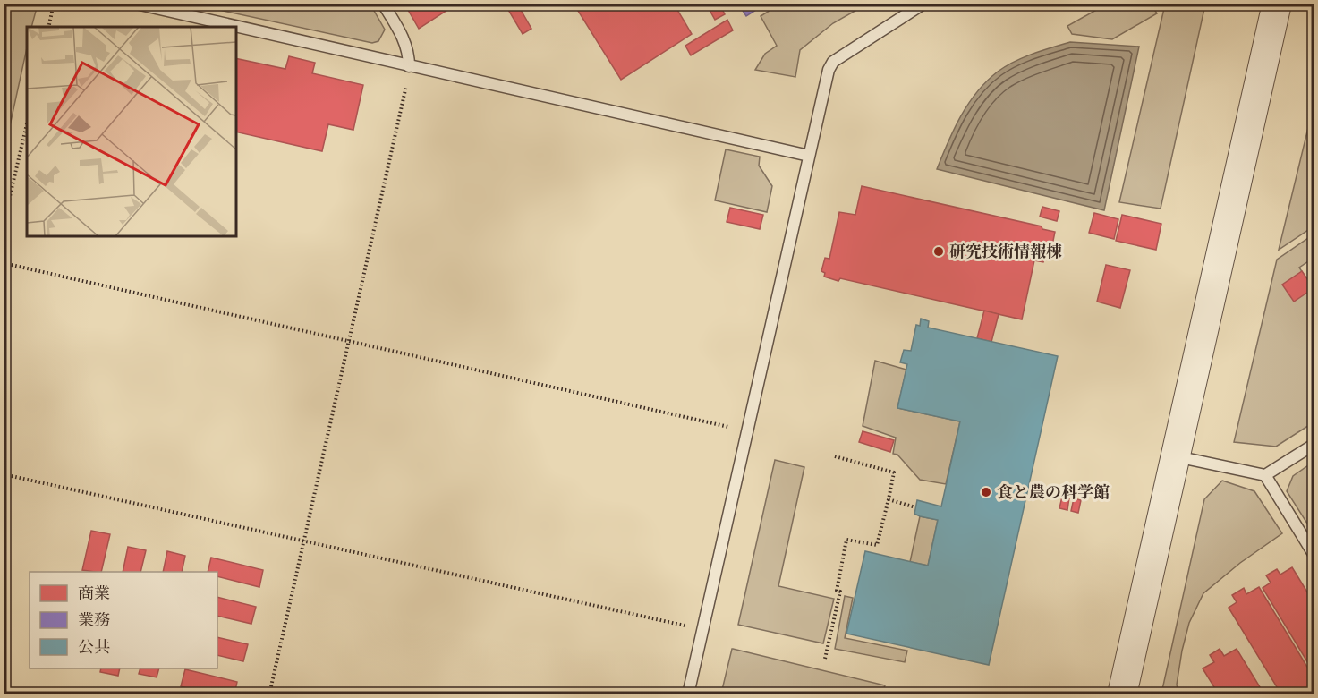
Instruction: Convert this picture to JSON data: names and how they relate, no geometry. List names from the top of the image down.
{
  "places": ["研究技術情報棟", "食と農の科学館"],
  "legend": ["商業", "業務", "公共"]
}
